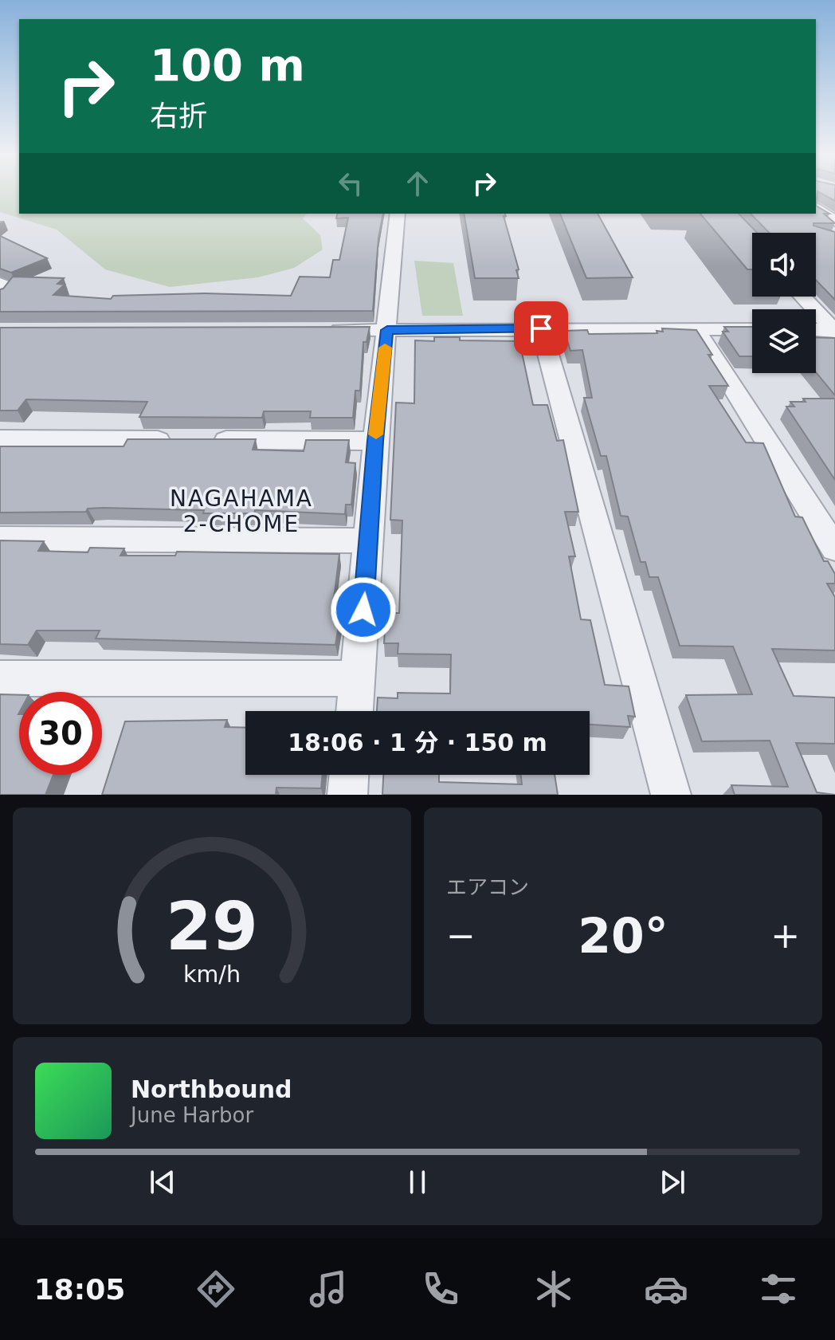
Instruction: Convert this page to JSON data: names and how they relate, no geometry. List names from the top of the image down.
{
  "districts": ["NAGAHAMA 2-CHOME"],
  "page": {
    "turn": ["100 m", "右折"],
    "limit": "30",
    "trip": "18:06 · 1 分 · 150 m",
    "tile": "エアコン",
    "heat": ["−", "20°", "+"],
    "song": ["Northbound", "June Harbor"],
    "tabs": "18:05",
    "gauge": ["29", "km/h"]
  }
}
